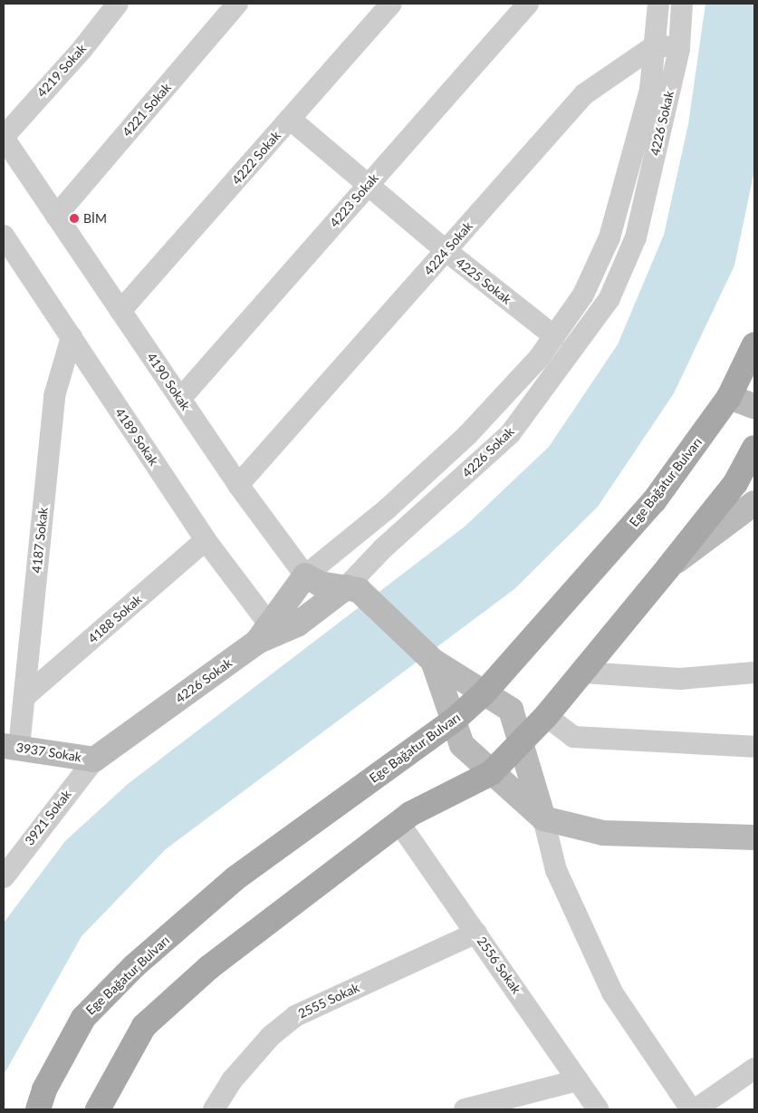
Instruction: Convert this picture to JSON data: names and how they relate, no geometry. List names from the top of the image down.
{
  "streets": {
    "main road": [
      "4226 Sokak",
      "4190 Sokak",
      "Ege Bağatur Bulvarı",
      "3937 Sokak"
    ],
    "street": [
      "4219 Sokak",
      "4221 Sokak",
      "4222 Sokak",
      "4223 Sokak",
      "4224 Sokak",
      "4225 Sokak",
      "4189 Sokak",
      "4187 Sokak",
      "4188 Sokak",
      "3921 Sokak",
      "2556 Sokak",
      "2555 Sokak"
    ]
  },
  "crossings": [
    ["4219 Sokak", "4190 Sokak"],
    ["4221 Sokak", "4190 Sokak"],
    ["4226 Sokak", "4190 Sokak"],
    ["4226 Sokak", "4189 Sokak"],
    ["4226 Sokak", "3937 Sokak"],
    ["4226 Sokak", "3921 Sokak"],
    ["4222 Sokak", "4225 Sokak"],
    ["4222 Sokak", "4190 Sokak"],
    ["4223 Sokak", "4225 Sokak"],
    ["4223 Sokak", "4190 Sokak"],
    ["4224 Sokak", "4225 Sokak"],
    ["4224 Sokak", "4190 Sokak"],
    ["4189 Sokak", "4187 Sokak"],
    ["4189 Sokak", "4188 Sokak"],
    ["4187 Sokak", "4188 Sokak"],
    ["4187 Sokak", "3937 Sokak"],
    ["3937 Sokak", "3921 Sokak"],
    ["2556 Sokak", "2555 Sokak"]
  ],
  "places": ["BİM"]
}
